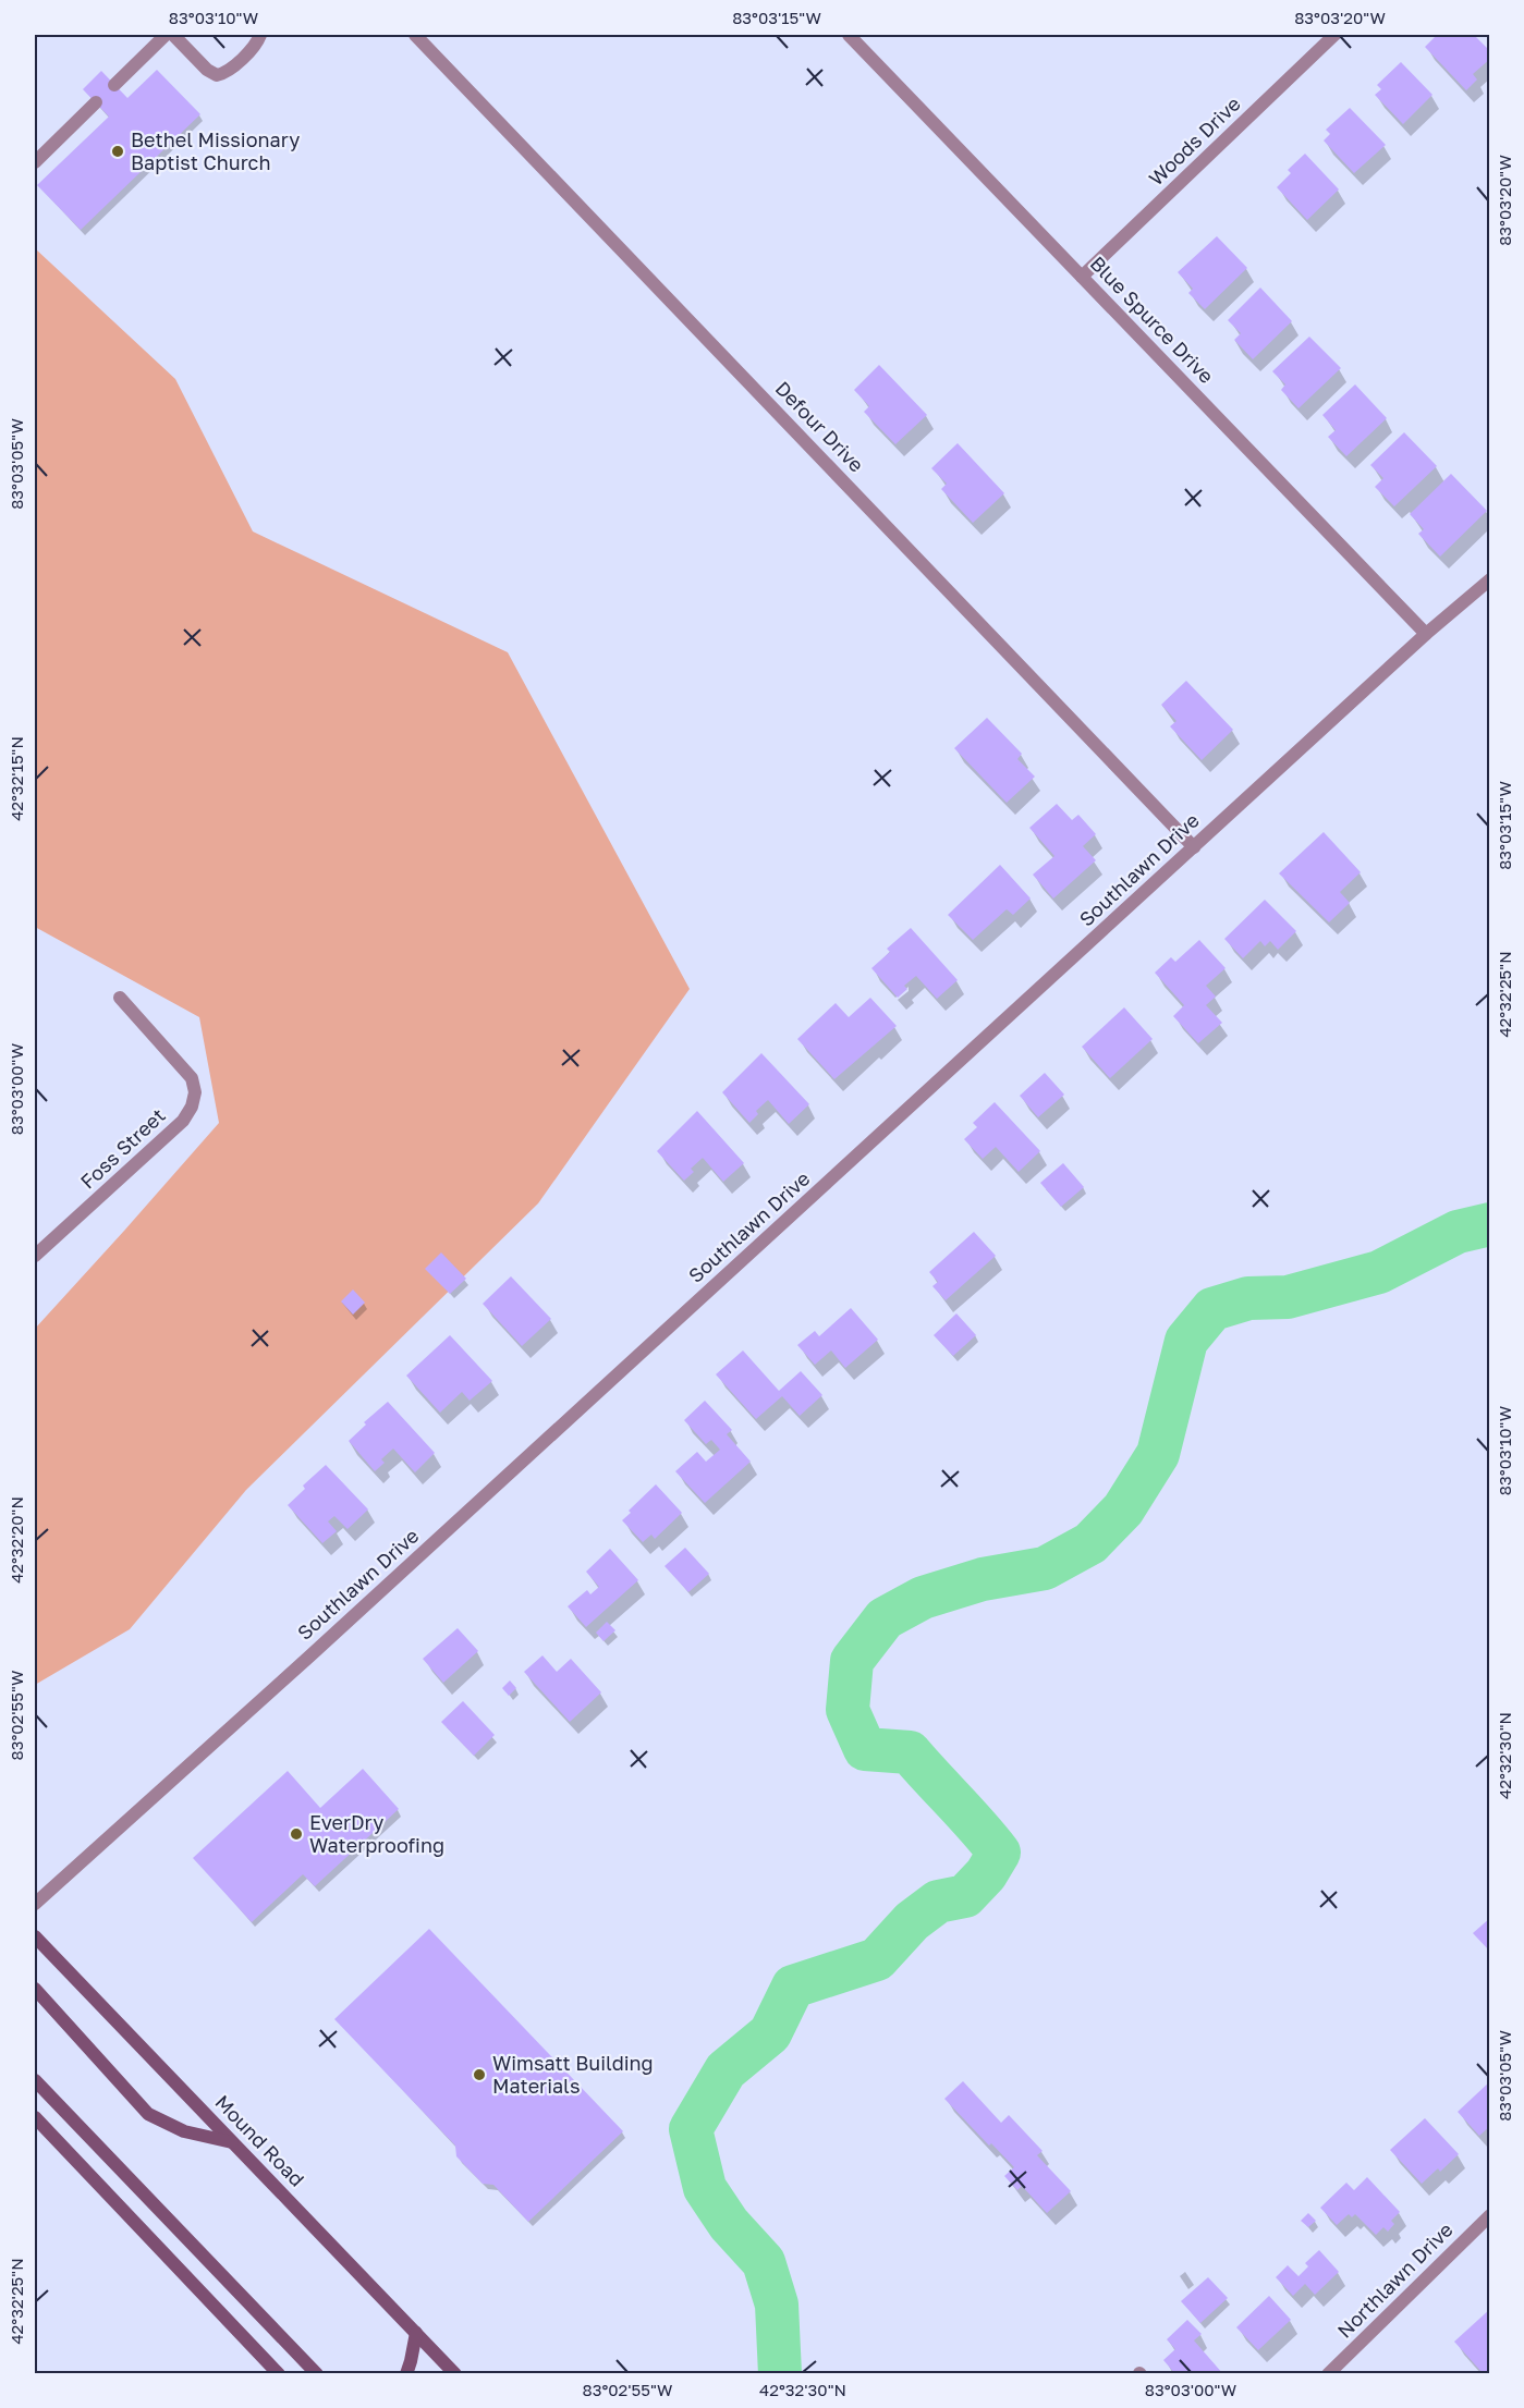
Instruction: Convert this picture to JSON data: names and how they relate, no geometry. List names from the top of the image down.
{
  "streets": {
    "main road": ["Mound Road"],
    "street": [
      "Woods Drive",
      "Blue Spurce Drive",
      "Defour Drive",
      "Southlawn Drive",
      "Foss Street",
      "Northlawn Drive"
    ]
  },
  "crossings": [
    ["Woods Drive", "Blue Spurce Drive"],
    ["Blue Spurce Drive", "Southlawn Drive"],
    ["Defour Drive", "Southlawn Drive"]
  ],
  "places": ["Bethel Missionary Baptist Church", "EverDry Waterproofing", "Wimsatt Building Materials"],
  "coordinates": [
    "83°03'10\"W",
    "83°03'15\"W",
    "83°03'20\"W",
    "83°03'05\"W",
    "42°32'15\"N",
    "42°32'25\"N",
    "83°03'00\"W",
    "42°32'20\"N",
    "83°02'55\"W",
    "42°32'30\"N"
  ]
}
